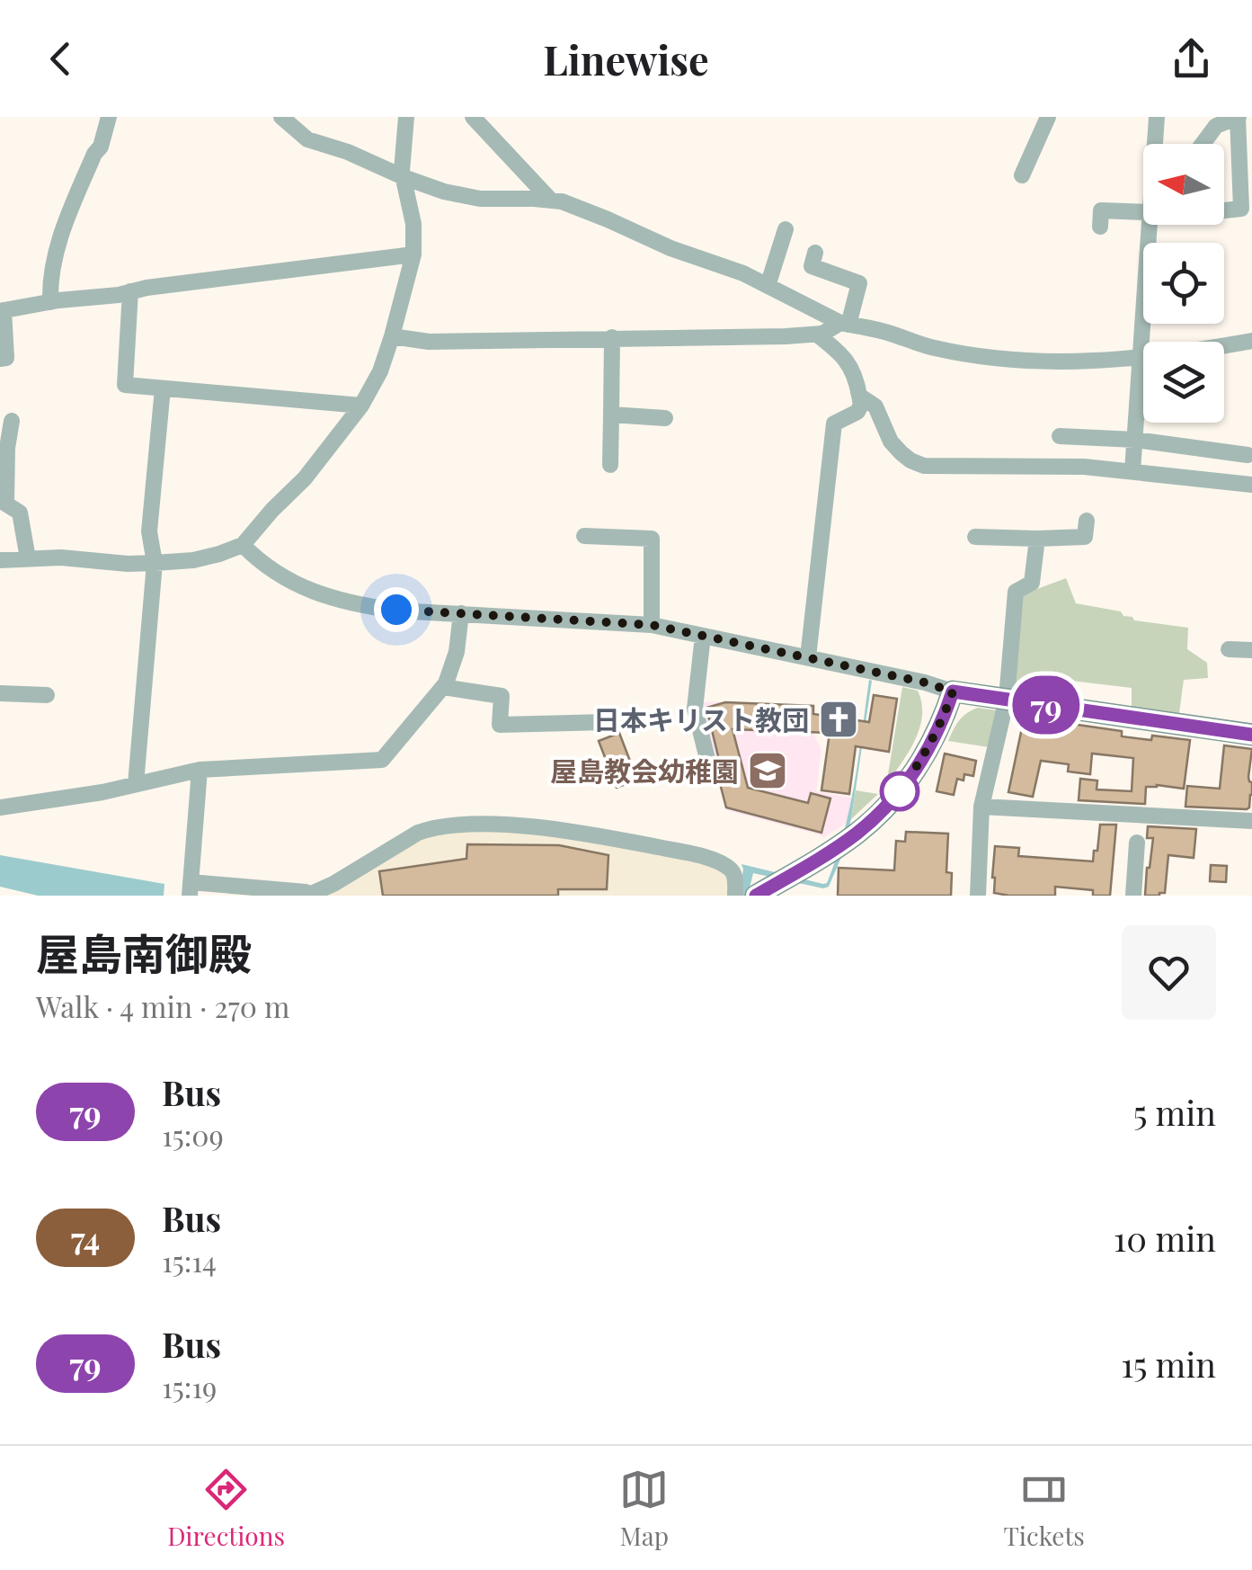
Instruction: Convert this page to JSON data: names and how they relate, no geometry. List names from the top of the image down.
{
  "places": {
    "church": ["日本キリスト教団"],
    "school or university": ["屋島教会幼稚園"]
  },
  "lines": ["bus line 79"],
  "north": "left",
  "page": {
    "header": "Linewise",
    "on_map": "79",
    "heading": ["屋島南御殿", "Walk · 4 min · 270 m"],
    "list": [
      {
        "mark": "79",
        "name": "Bus",
        "note": "15:09",
        "value": "5 min"
      },
      {
        "mark": "74",
        "name": "Bus",
        "note": "15:14",
        "value": "10 min"
      },
      {
        "mark": "79",
        "name": "Bus",
        "note": "15:19",
        "value": "15 min"
      }
    ],
    "tabs": ["Directions", "Map", "Tickets"]
  }
}
